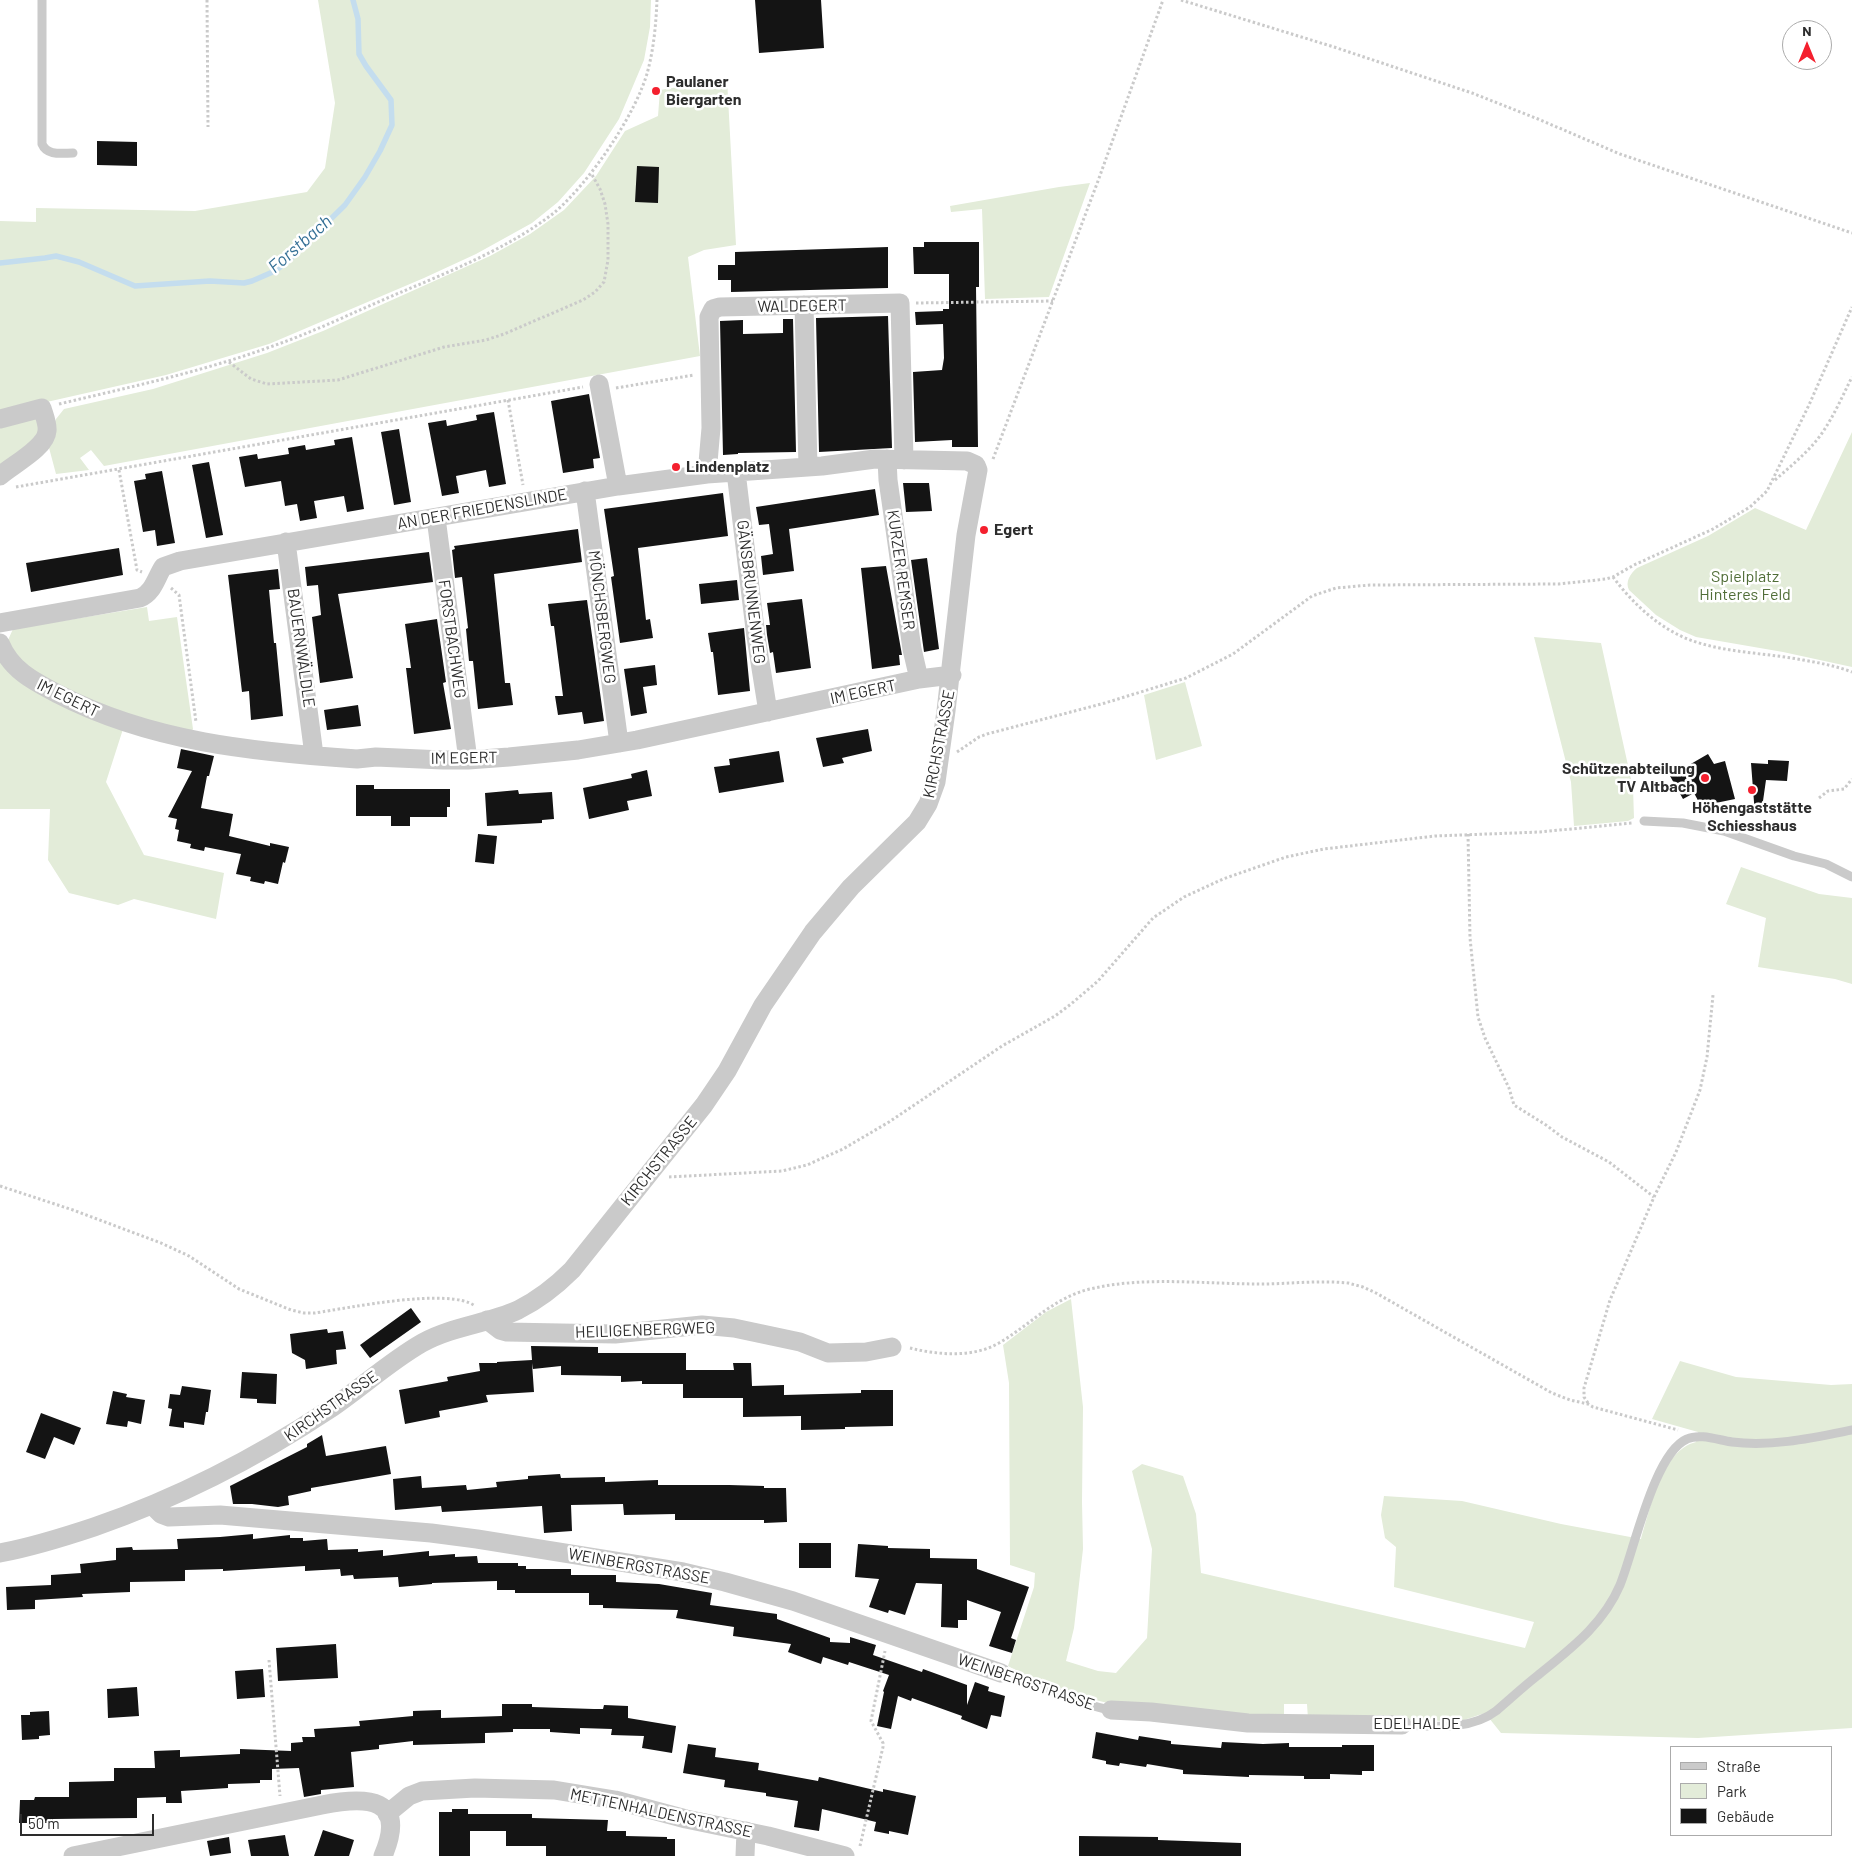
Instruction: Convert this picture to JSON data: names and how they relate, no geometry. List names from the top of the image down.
{
  "streets": {
    "street": [
      "WALDEGERT",
      "AN DER FRIEDENSLINDE",
      "KURZER REMSER",
      "GÄNSBRUNNENWEG",
      "MÖNCHSBERGWEG",
      "FORSTBACHWEG",
      "BAUERNWÄLDLE",
      "IM EGERT",
      "KIRCHSTRASSE",
      "HEILIGENBERGWEG",
      "WEINBERGSTRASSE",
      "EDELHALDE",
      "METTENHALDENSTRASSE"
    ]
  },
  "crossings": [
    ["WALDEGERT", "AN DER FRIEDENSLINDE"],
    ["AN DER FRIEDENSLINDE", "KURZER REMSER"],
    ["AN DER FRIEDENSLINDE", "GÄNSBRUNNENWEG"],
    ["AN DER FRIEDENSLINDE", "MÖNCHSBERGWEG"],
    ["AN DER FRIEDENSLINDE", "FORSTBACHWEG"],
    ["AN DER FRIEDENSLINDE", "BAUERNWÄLDLE"],
    ["AN DER FRIEDENSLINDE", "KIRCHSTRASSE"],
    ["KURZER REMSER", "IM EGERT"],
    ["GÄNSBRUNNENWEG", "IM EGERT"],
    ["MÖNCHSBERGWEG", "IM EGERT"],
    ["FORSTBACHWEG", "IM EGERT"],
    ["BAUERNWÄLDLE", "IM EGERT"],
    ["IM EGERT", "KIRCHSTRASSE"],
    ["KIRCHSTRASSE", "HEILIGENBERGWEG"],
    ["KIRCHSTRASSE", "WEINBERGSTRASSE"],
    ["WEINBERGSTRASSE", "EDELHALDE"]
  ],
  "water": ["Forstbach"],
  "parks": ["Spielplatz Hinteres Feld"],
  "places": [
    "Paulaner Biergarten",
    "Lindenplatz",
    "Egert",
    "Schützenabteilung TV Altbach",
    "Höhengaststätte Schiesshaus"
  ],
  "legend": ["Straße", "Park", "Gebäude"],
  "scale_bar": "50 m",
  "north": "top"
}
